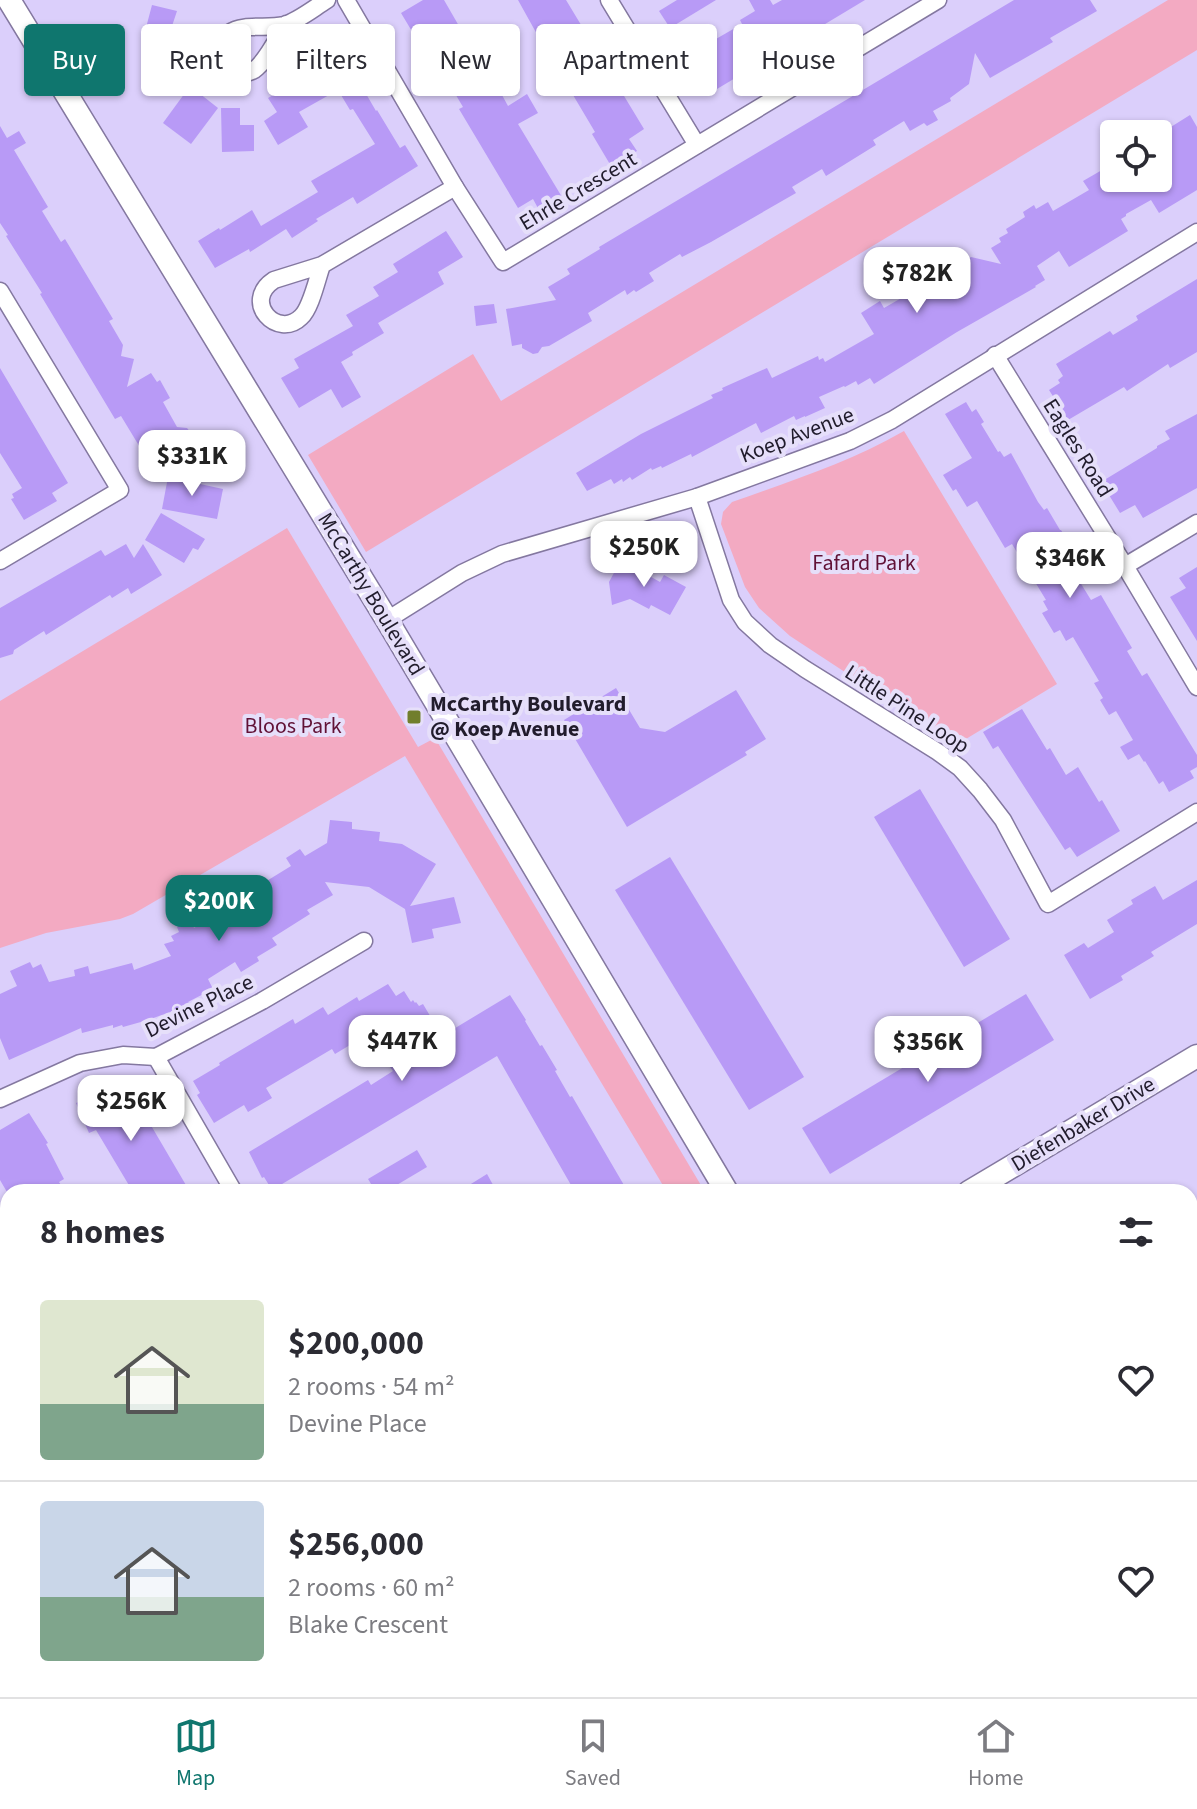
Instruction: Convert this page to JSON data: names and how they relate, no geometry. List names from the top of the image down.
{
  "streets": {
    "main road": ["McCarthy Boulevard", "Diefenbaker Drive"],
    "street": [
      "Ehrle Crescent",
      "Koep Avenue",
      "Eagles Road",
      "Little Pine Loop",
      "Devine Place"
    ]
  },
  "crossings": [
    ["Koep Avenue", "Eagles Road"],
    ["Koep Avenue", "McCarthy Boulevard"],
    ["Koep Avenue", "Little Pine Loop"]
  ],
  "parks": ["Fafard Park", "Bloos Park"],
  "places": {
    "transit": ["McCarthy Boulevard @ Koep Avenue"]
  },
  "page": {
    "chip": [
      "Buy",
      "Rent",
      "Filters",
      "New",
      "Apartment",
      "House"
    ],
    "price": [
      "$782K",
      "$331K",
      "$250K",
      "$346K",
      "$200K",
      "$447K",
      "$356K",
      "$256K"
    ],
    "heading": "8 homes",
    "list": [
      {
        "name": "$200,000",
        "note": "2 rooms · 54 m² · Devine Place"
      },
      {
        "name": "$256,000",
        "note": "2 rooms · 60 m² · Blake Crescent"
      }
    ],
    "tabs": ["Map", "Saved", "Home"]
  }
}
